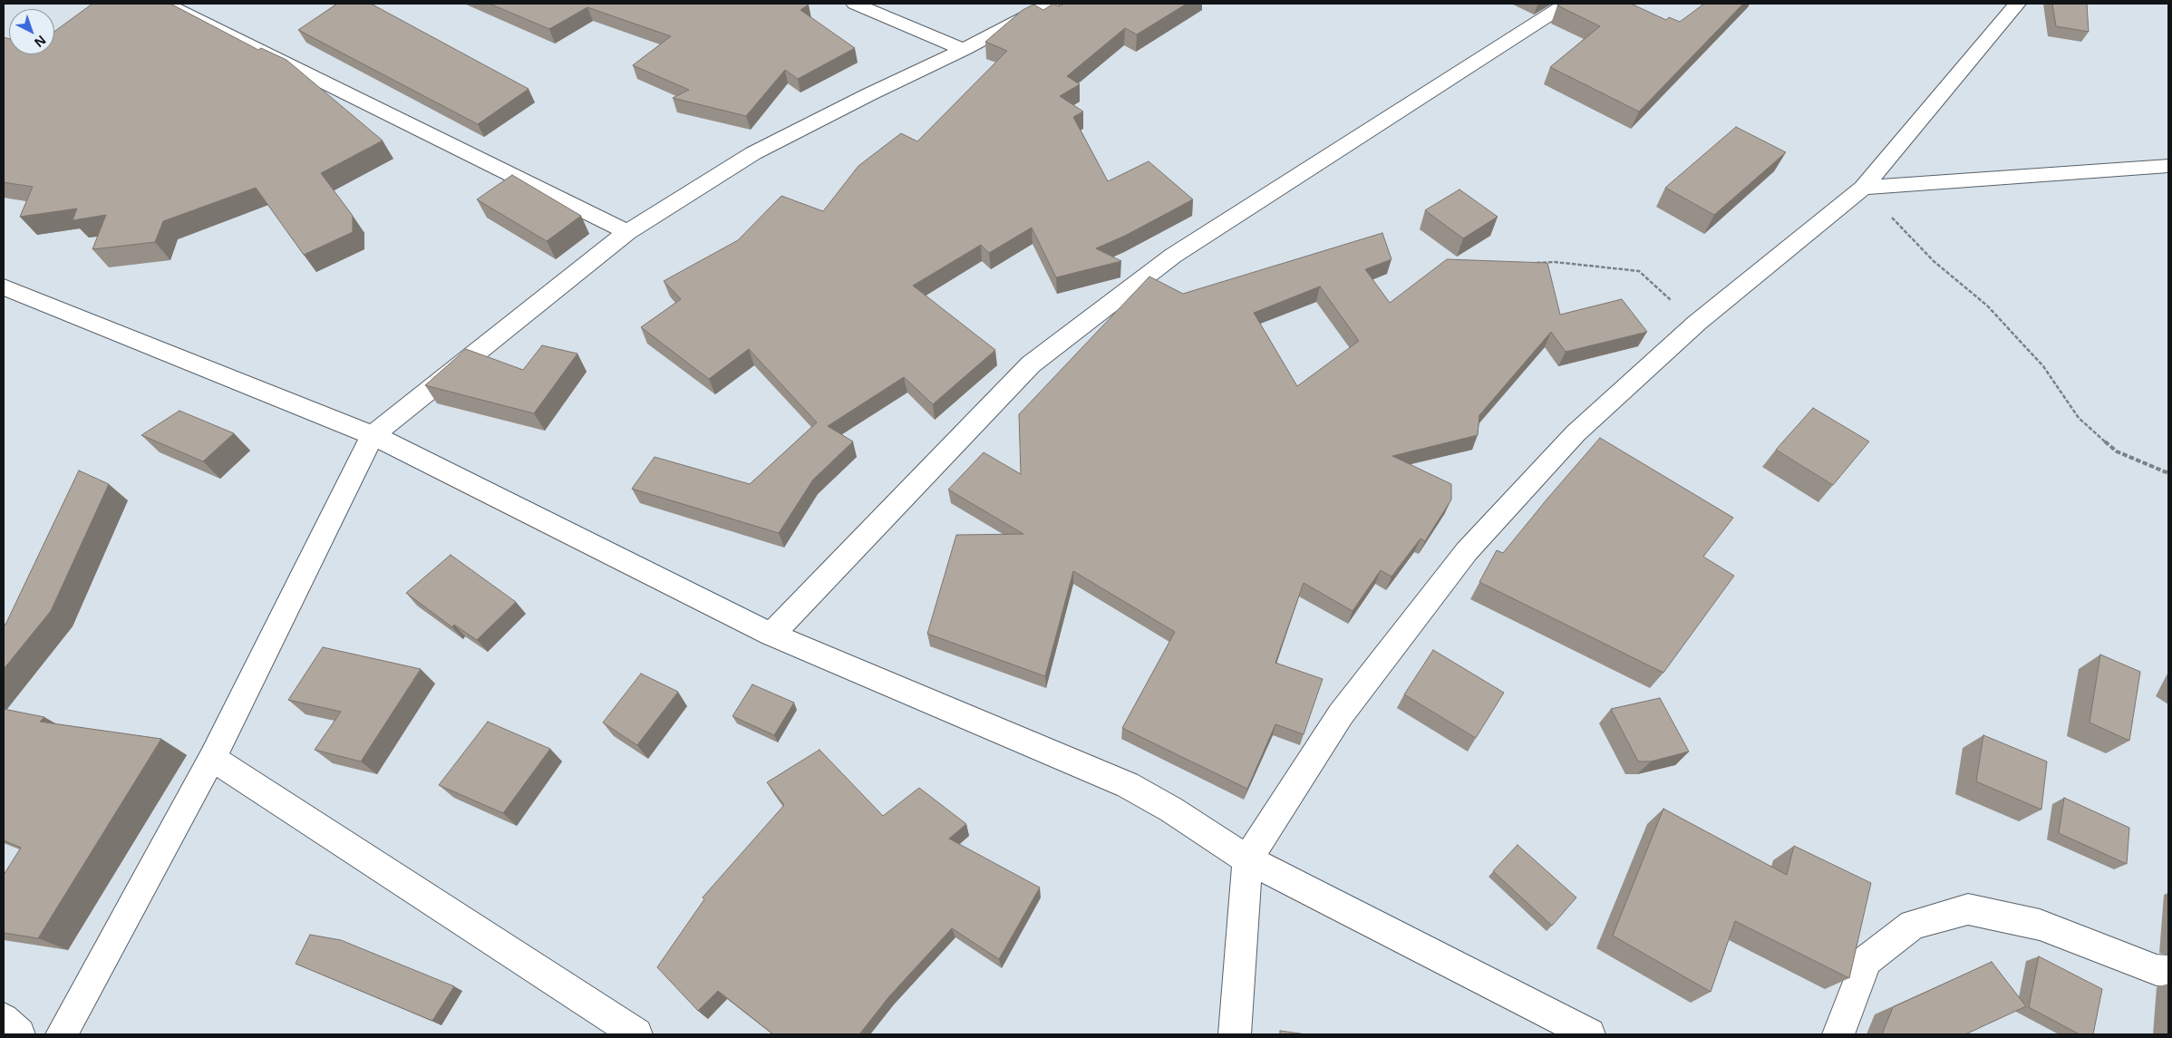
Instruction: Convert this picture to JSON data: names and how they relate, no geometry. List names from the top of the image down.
{
  "north": "bottom right"
}
